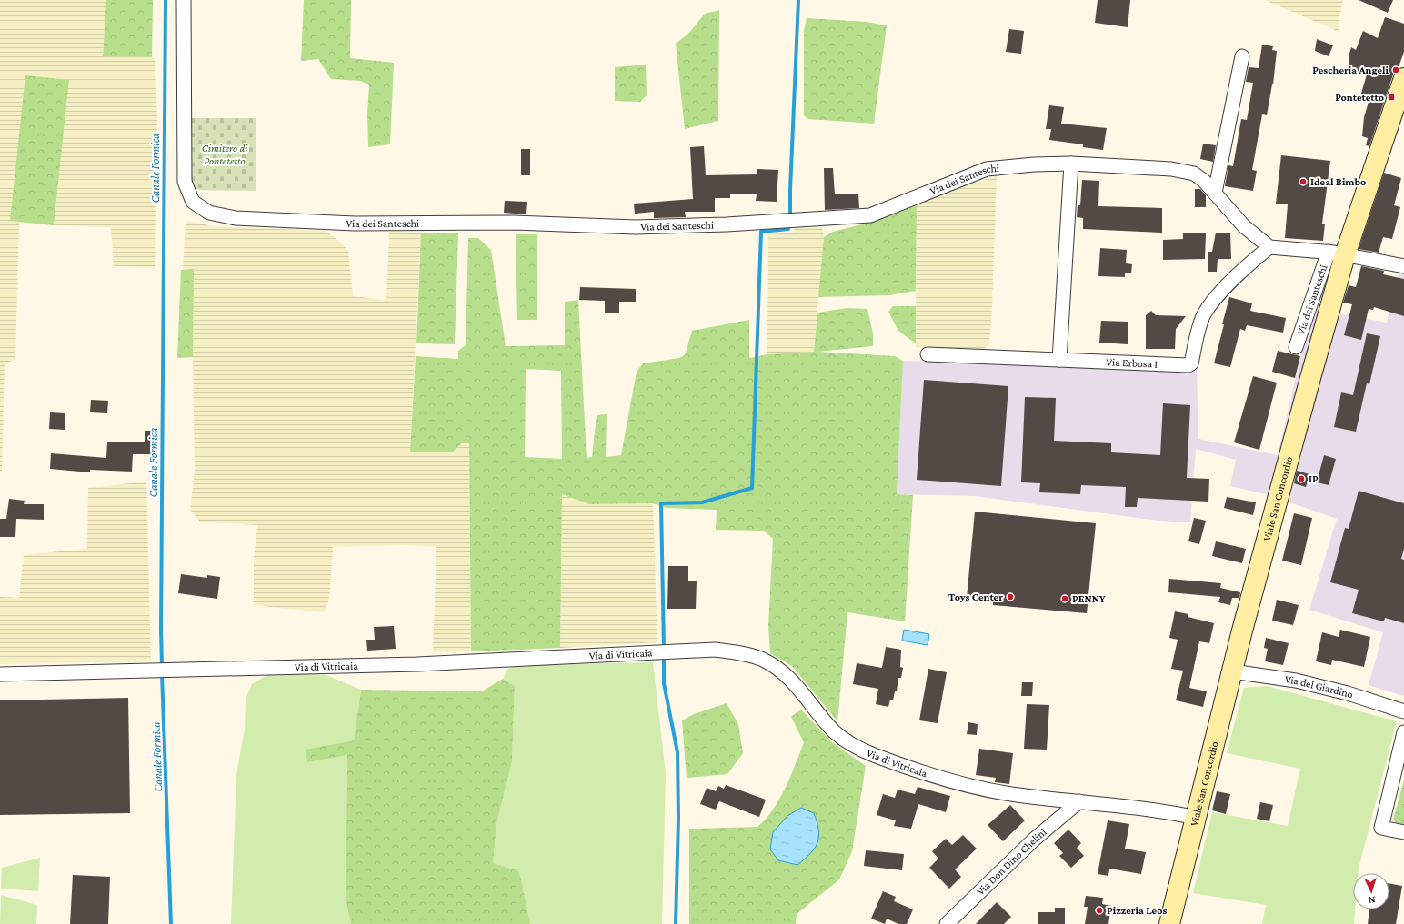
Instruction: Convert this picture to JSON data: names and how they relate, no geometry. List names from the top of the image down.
{
  "streets": {
    "main road": ["Viale San Concordio"],
    "street": [
      "Via dei Santeschi",
      "Via Erbosa I",
      "Via di Vitricaia",
      "Via del Giardino",
      "Via Don Dino Chelini"
    ]
  },
  "crossings": [
    ["Via dei Santeschi", "Via Erbosa I"],
    ["Via dei Santeschi", "Viale San Concordio"],
    ["Viale San Concordio", "Via di Vitricaia"],
    ["Viale San Concordio", "Via del Giardino"],
    ["Via di Vitricaia", "Via Don Dino Chelini"]
  ],
  "water": ["Canale Formica"],
  "parks": ["Cimitero di Pontetetto"],
  "places": {
    "other": [
      "Pescheria Angeli",
      "Ideal Bimbo",
      "IP",
      "Toys Center",
      "PENNY",
      "Pizzeria Leos"
    ],
    "transit": ["Pontetetto"]
  },
  "north": "bottom"
}
